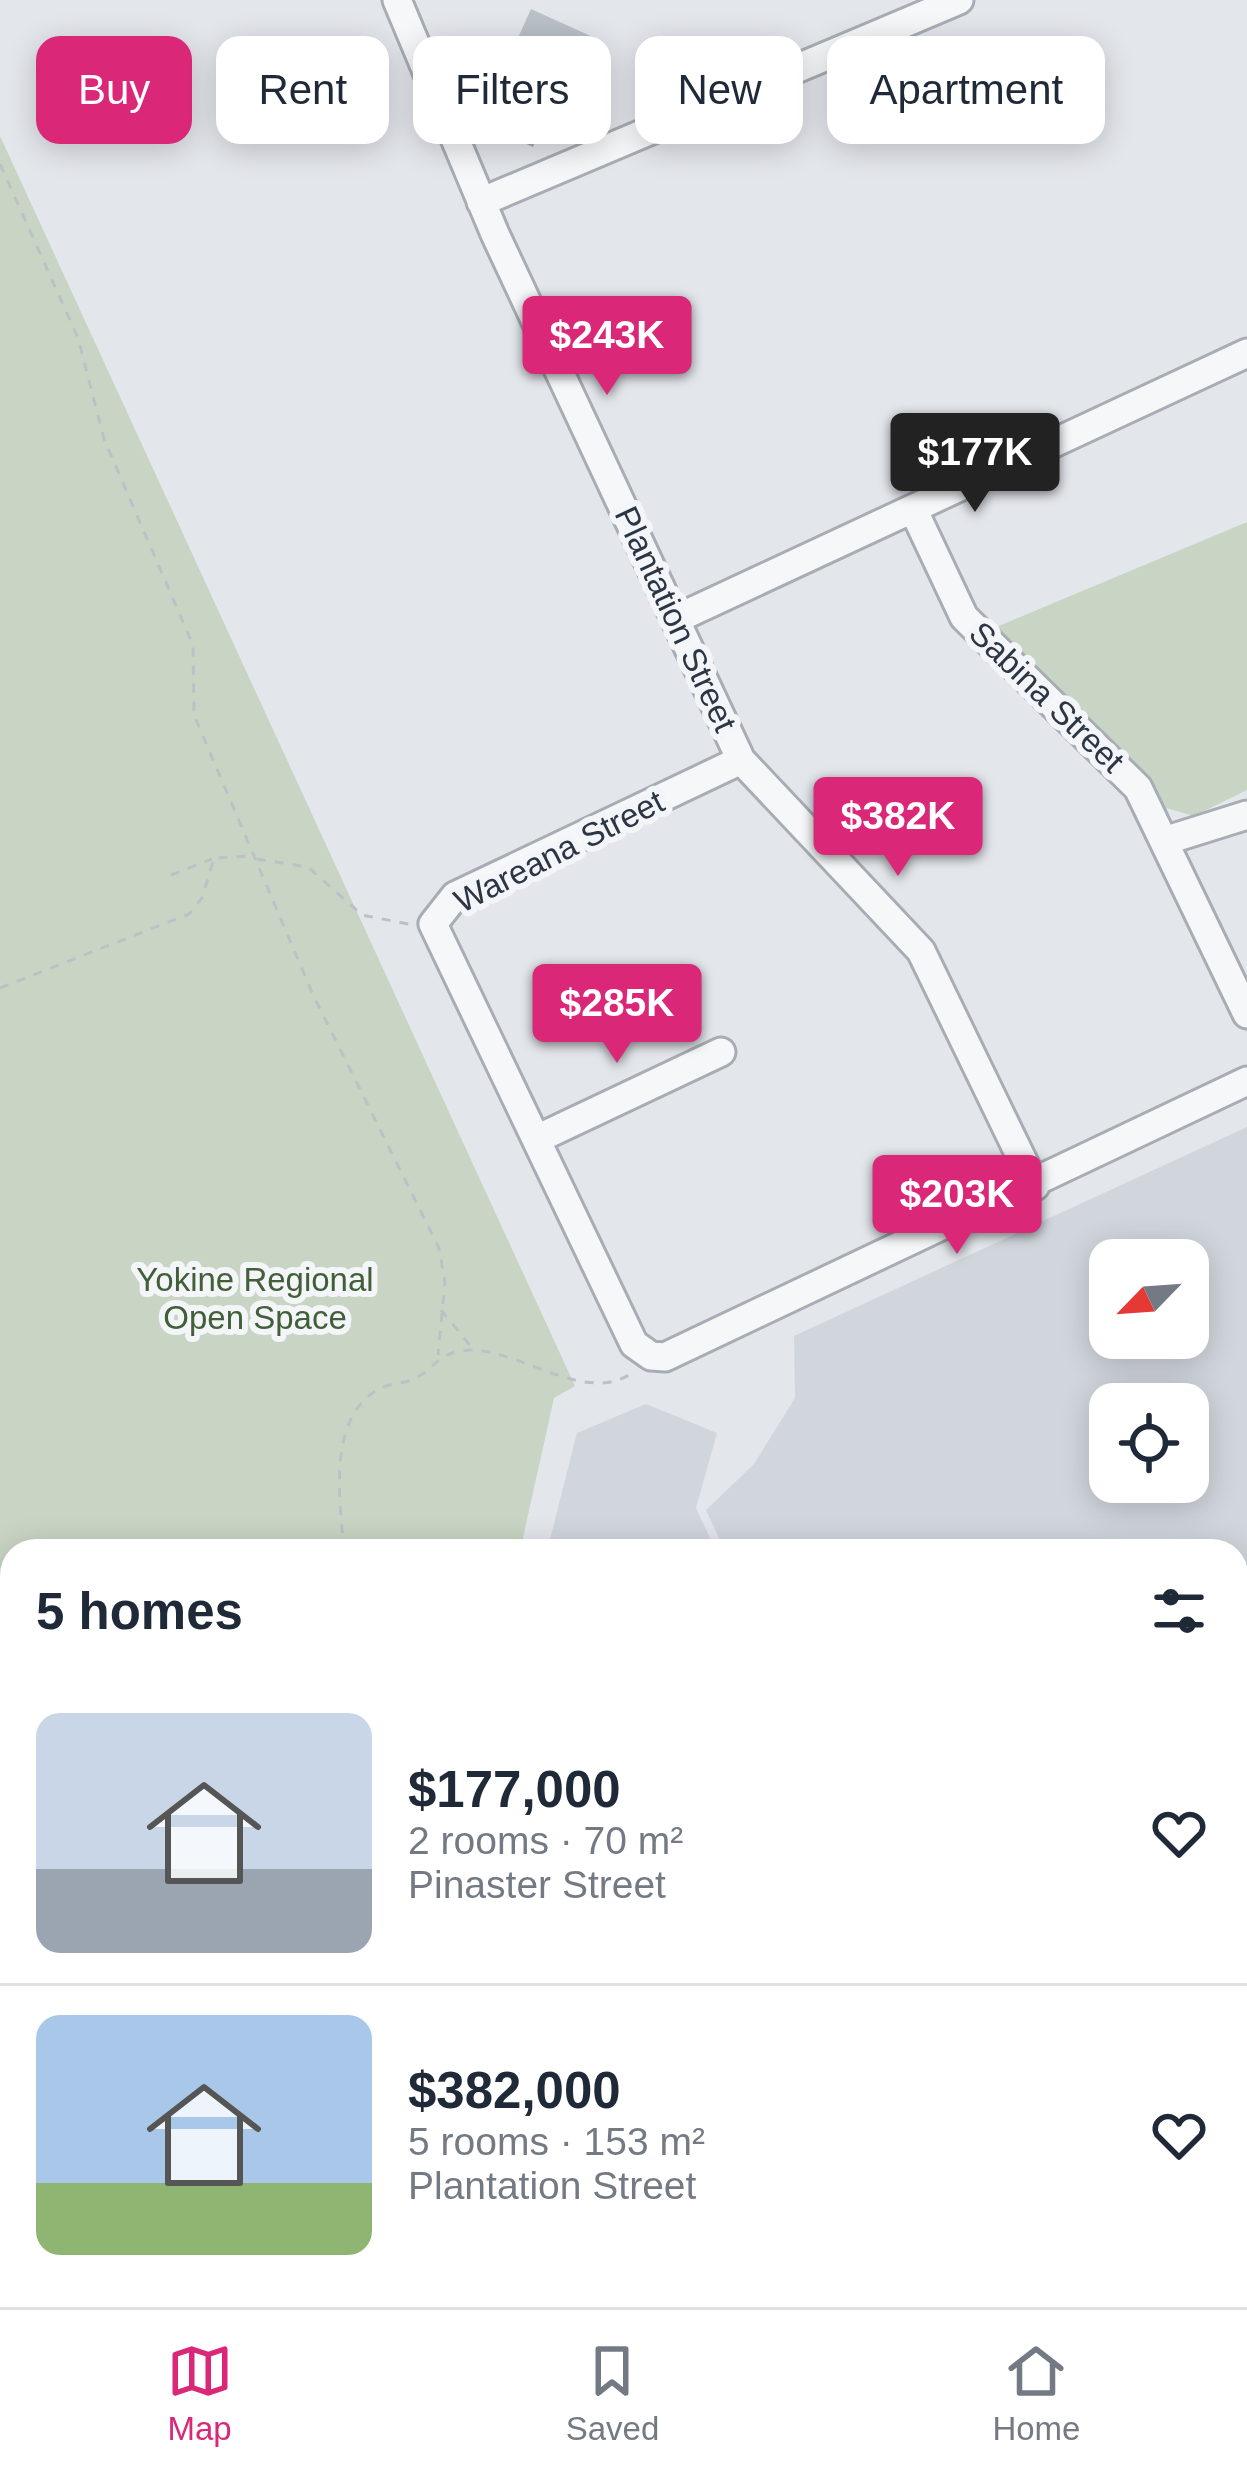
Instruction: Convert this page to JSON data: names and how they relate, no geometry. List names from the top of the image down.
{
  "streets": {
    "street": ["Plantation Street", "Sabina Street", "Wareana Street"]
  },
  "crossings": [
    ["Plantation Street", "Wareana Street"]
  ],
  "parks": ["Yokine Regional Open Space"],
  "north": "bottom left",
  "page": {
    "chip": [
      "Buy",
      "Rent",
      "Filters",
      "New",
      "Apartment"
    ],
    "price": [
      "$243K",
      "$177K",
      "$382K",
      "$285K",
      "$203K"
    ],
    "heading": "5 homes",
    "list": [
      {
        "name": "$177,000",
        "note": "2 rooms · 70 m² · Pinaster Street"
      },
      {
        "name": "$382,000",
        "note": "5 rooms · 153 m² · Plantation Street"
      }
    ],
    "tabs": ["Map", "Saved", "Home"]
  }
}
